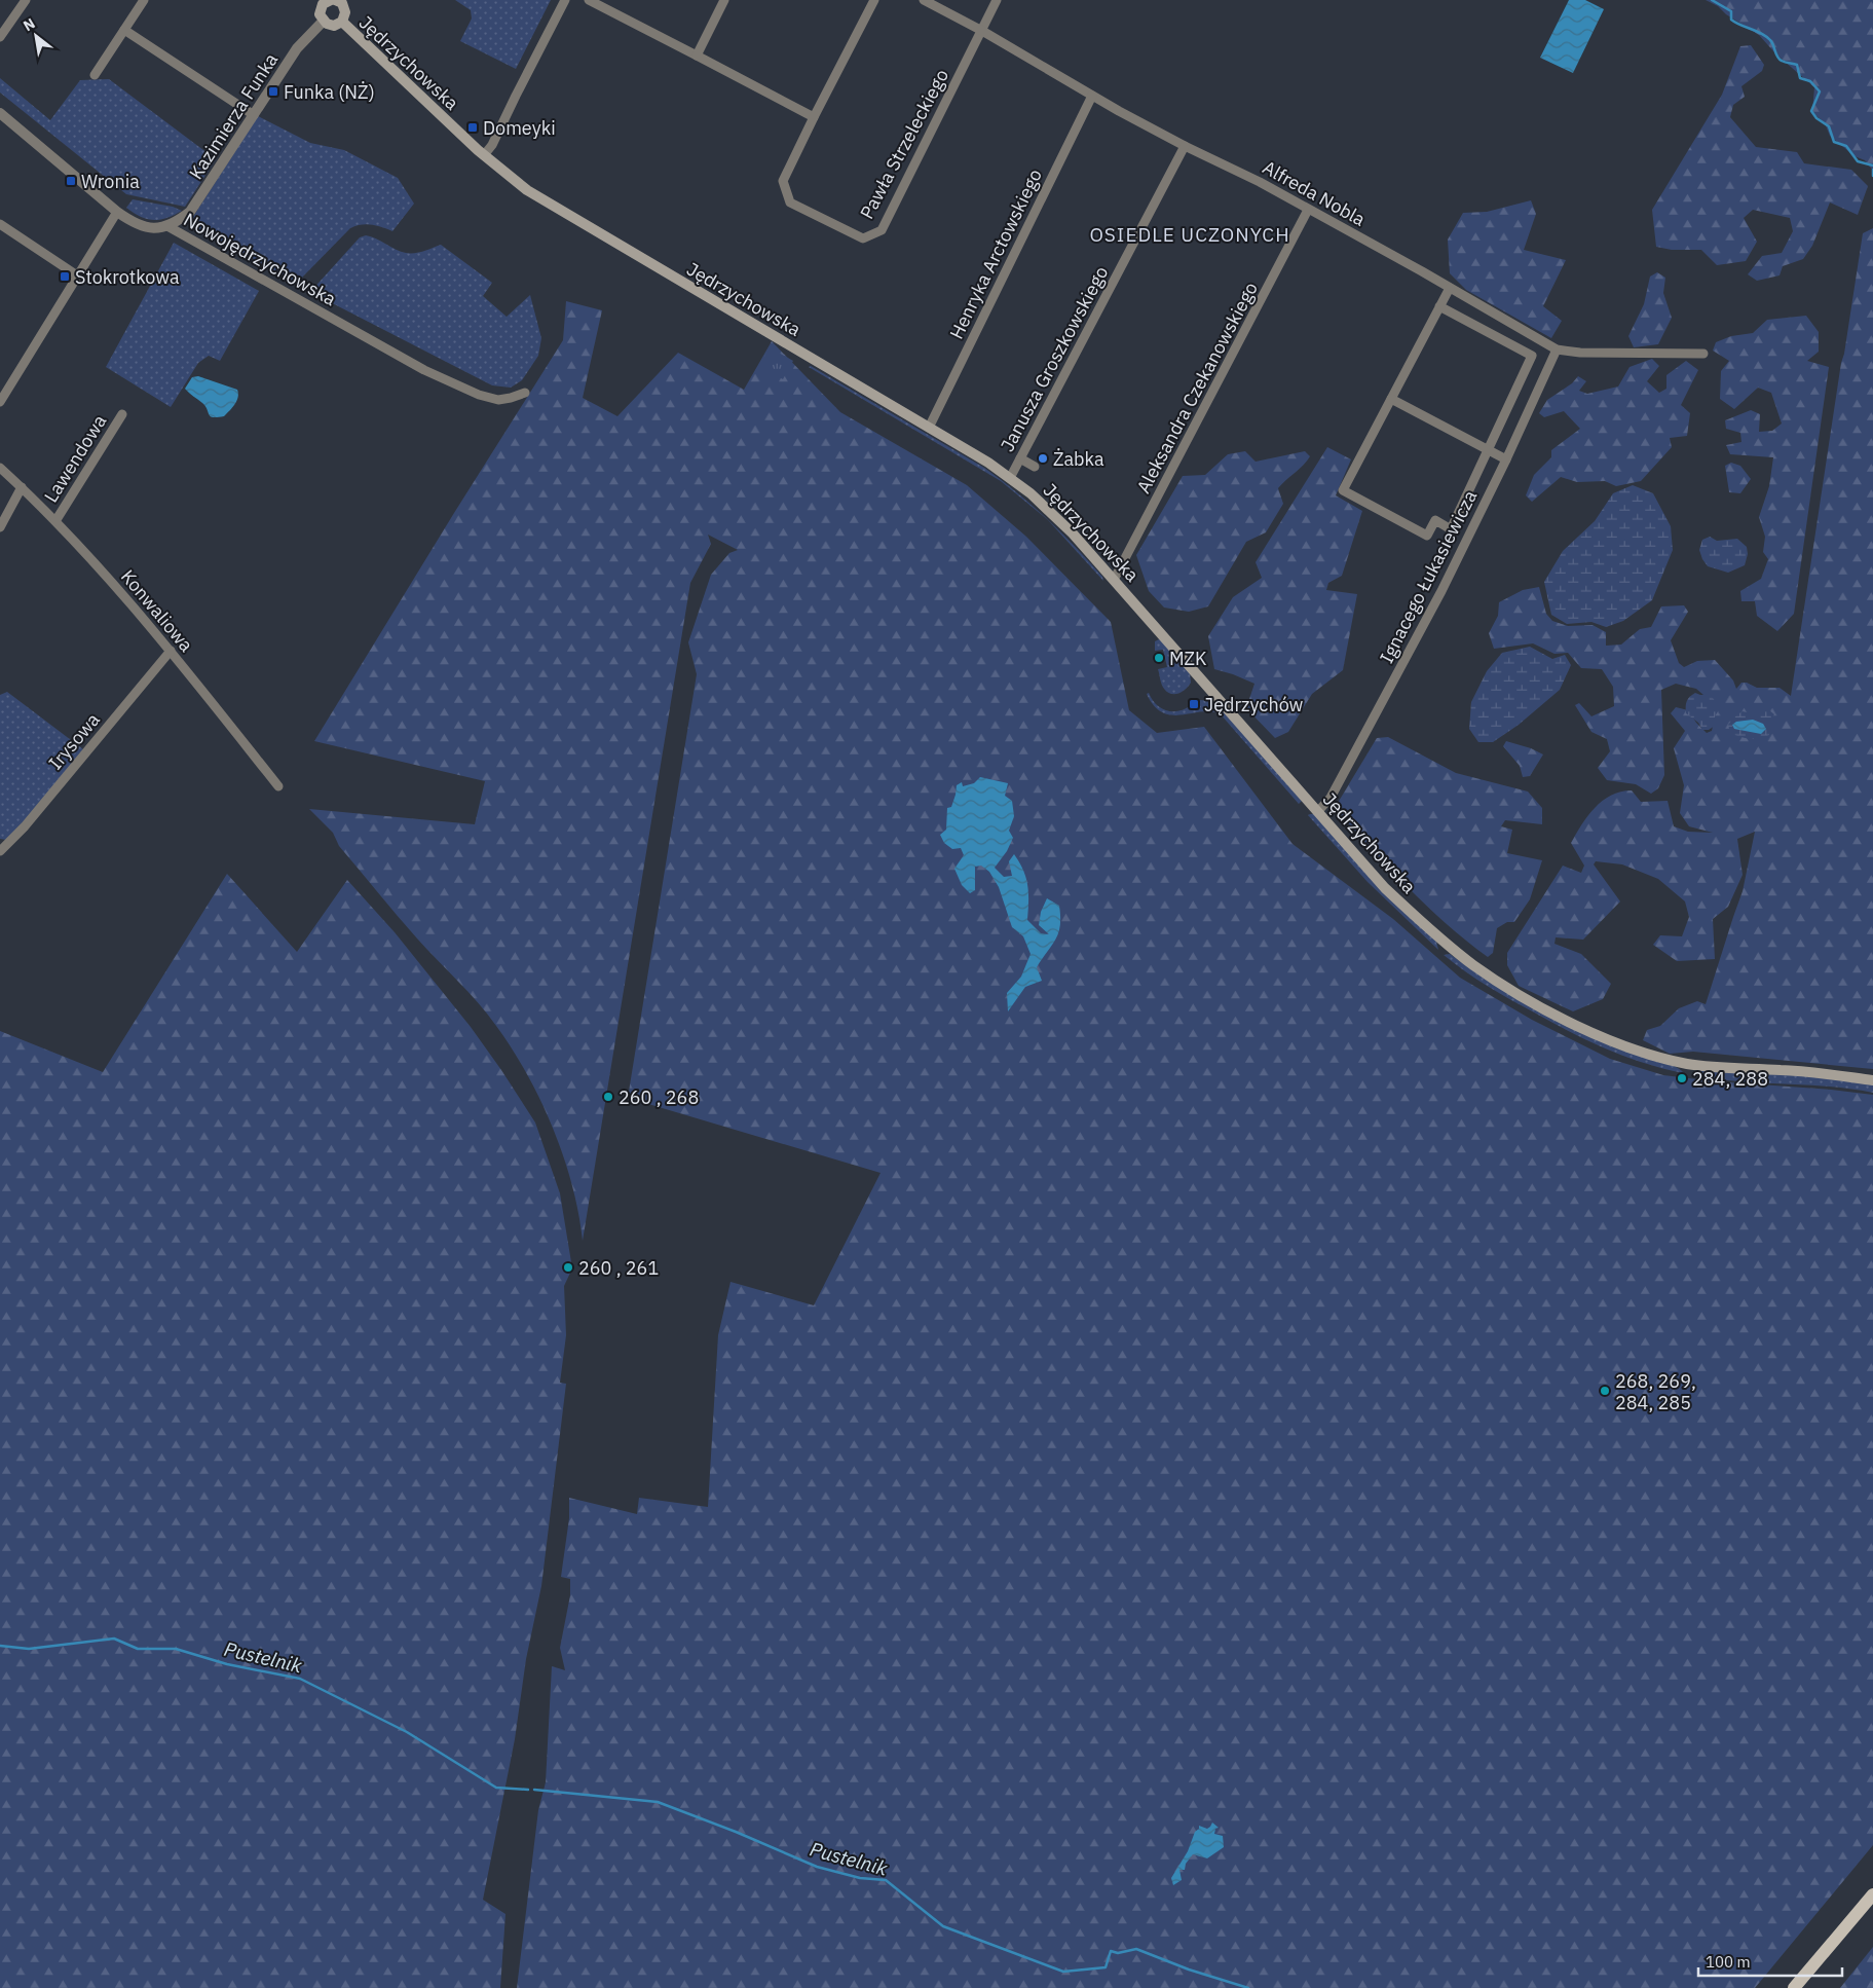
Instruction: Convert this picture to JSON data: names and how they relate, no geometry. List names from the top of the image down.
{
  "streets": {
    "main road": ["Jędrzychowska"],
    "street": [
      "Kazimierza Funka",
      "Pawła Strzeleckiego",
      "Alfreda Nobla",
      "Henryka Arctowskiego",
      "Nowojędrzychowska",
      "Janusza Groszkowskiego",
      "Aleksandra Czekanowskiego",
      "Lawendowa",
      "Ignacego Łukasiewicza",
      "Konwaliowa",
      "Irysowa"
    ]
  },
  "crossings": [
    ["Jędrzychowska", "Kazimierza Funka"],
    ["Jędrzychowska", "Henryka Arctowskiego"],
    ["Jędrzychowska", "Janusza Groszkowskiego"],
    ["Jędrzychowska", "Aleksandra Czekanowskiego"],
    ["Jędrzychowska", "Ignacego Łukasiewicza"],
    ["Kazimierza Funka", "Nowojędrzychowska"],
    ["Pawła Strzeleckiego", "Alfreda Nobla"],
    ["Alfreda Nobla", "Henryka Arctowskiego"],
    ["Alfreda Nobla", "Janusza Groszkowskiego"],
    ["Alfreda Nobla", "Aleksandra Czekanowskiego"],
    ["Alfreda Nobla", "Ignacego Łukasiewicza"],
    ["Lawendowa", "Konwaliowa"],
    ["Konwaliowa", "Irysowa"]
  ],
  "districts": ["OSIEDLE UCZONYCH"],
  "water": ["Pustelnik"],
  "places": {
    "transit": [
      "Funka (NŻ)",
      "Domeyki",
      "Wronia",
      "Stokrotkowa",
      "Jędrzychów"
    ],
    "other": [
      "Żabka",
      "MZK",
      "284, 288",
      "260 , 268",
      "260 , 261",
      "268, 269, 284, 285"
    ]
  },
  "scale_bar": "100 m",
  "north": "top left"
}
